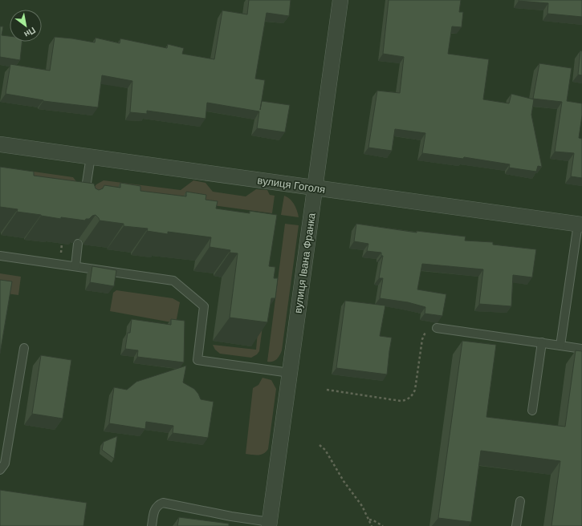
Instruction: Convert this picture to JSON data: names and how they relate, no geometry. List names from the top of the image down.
{
  "streets": {
    "street": ["вулиця Гоголя", "вулиця Івана Франка"]
  },
  "crossings": [
    ["вулиця Гоголя", "вулиця Івана Франка"]
  ],
  "north": "bottom right"
}
